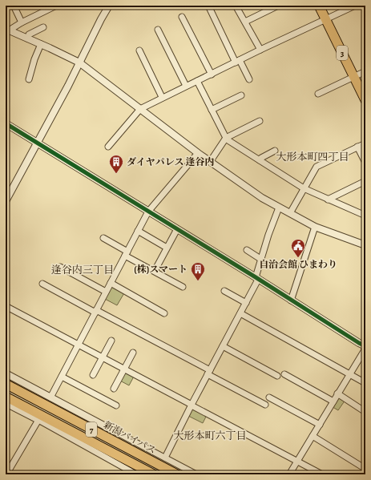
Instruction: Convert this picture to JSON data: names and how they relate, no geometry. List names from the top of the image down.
{
  "streets": {
    "main road": ["3", "7", "新潟バイパス"]
  },
  "districts": ["大形本町四丁目", "逢谷内三丁目", "大形本町六丁目"],
  "places": {
    "building": ["ダイヤパレス 逢谷内", "(株)スマート"],
    "public building": ["自治会館 ひまわり"]
  }
}
